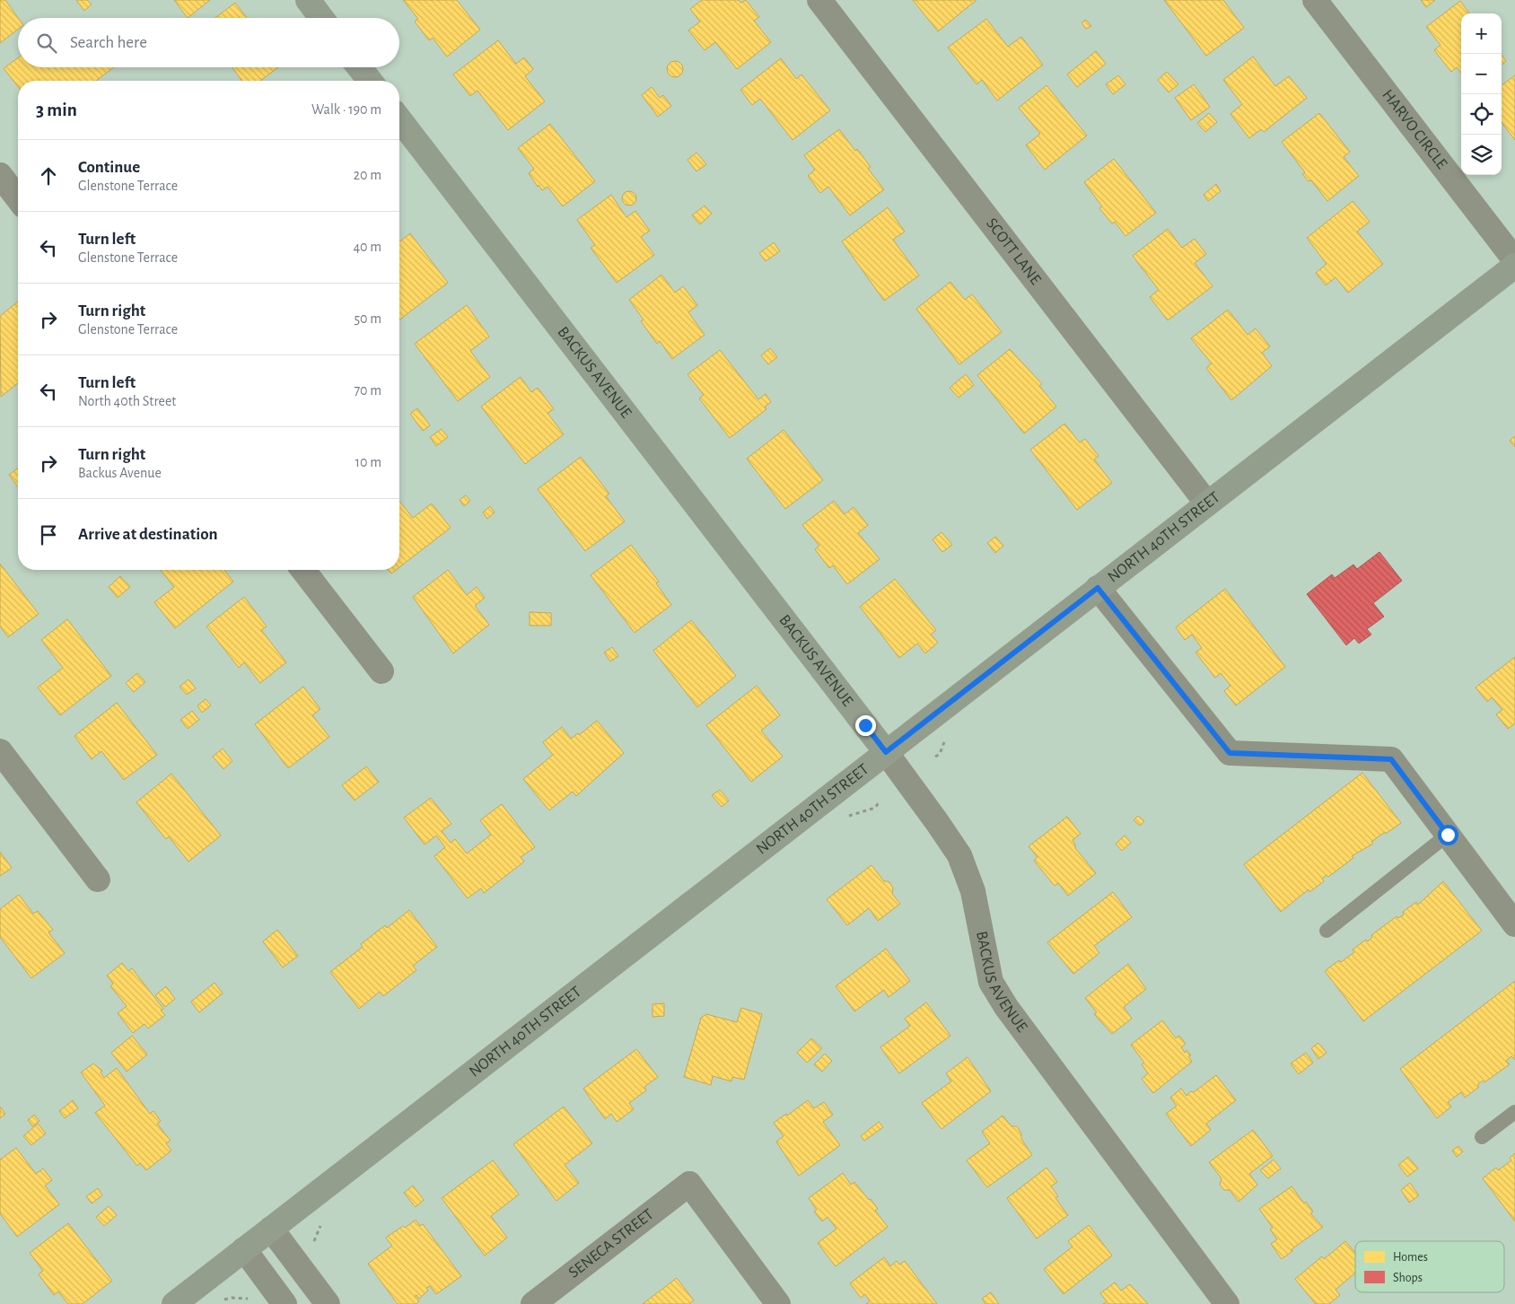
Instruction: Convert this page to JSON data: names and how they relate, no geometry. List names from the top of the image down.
{
  "streets": {
    "street": [
      "HARVO CIRCLE",
      "SCOTT LANE",
      "BACKUS AVENUE",
      "NORTH 40TH STREET",
      "SENECA STREET"
    ]
  },
  "crossings": [
    ["SCOTT LANE", "NORTH 40TH STREET"],
    ["BACKUS AVENUE", "NORTH 40TH STREET"]
  ],
  "legend": ["Homes", "Shops"],
  "page": {
    "map_buttons": ["+", "−"],
    "search": "Search here",
    "heading": ["3 min", "Walk · 190 m"],
    "list": [
      ["Continue", "Glenstone Terrace", "20 m"],
      ["Turn left", "Glenstone Terrace", "40 m"],
      ["Turn right", "Glenstone Terrace", "50 m"],
      ["Turn left", "North 40th Street", "70 m"],
      ["Turn right", "Backus Avenue", "10 m"],
      "Arrive at destination"
    ]
  }
}
